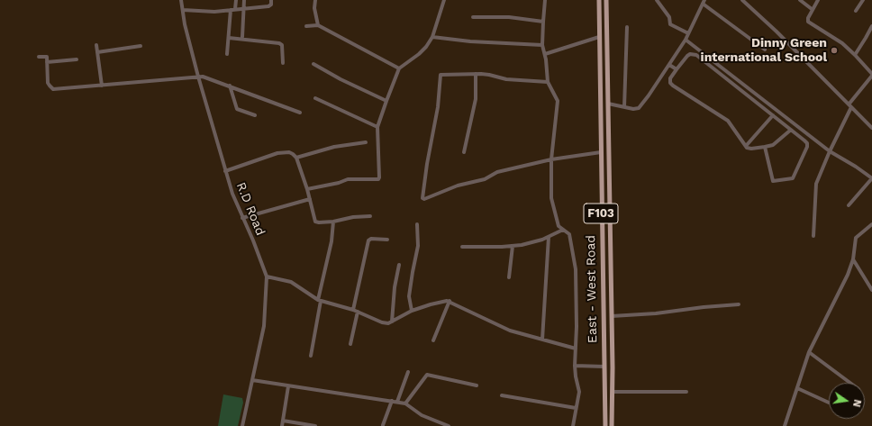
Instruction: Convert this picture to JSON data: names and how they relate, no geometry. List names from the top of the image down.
{
  "streets": {
    "main road": ["F103", "East - West Road"],
    "street": ["R.D Road"]
  },
  "places": ["Dinny Green international School"],
  "north": "right"
}
